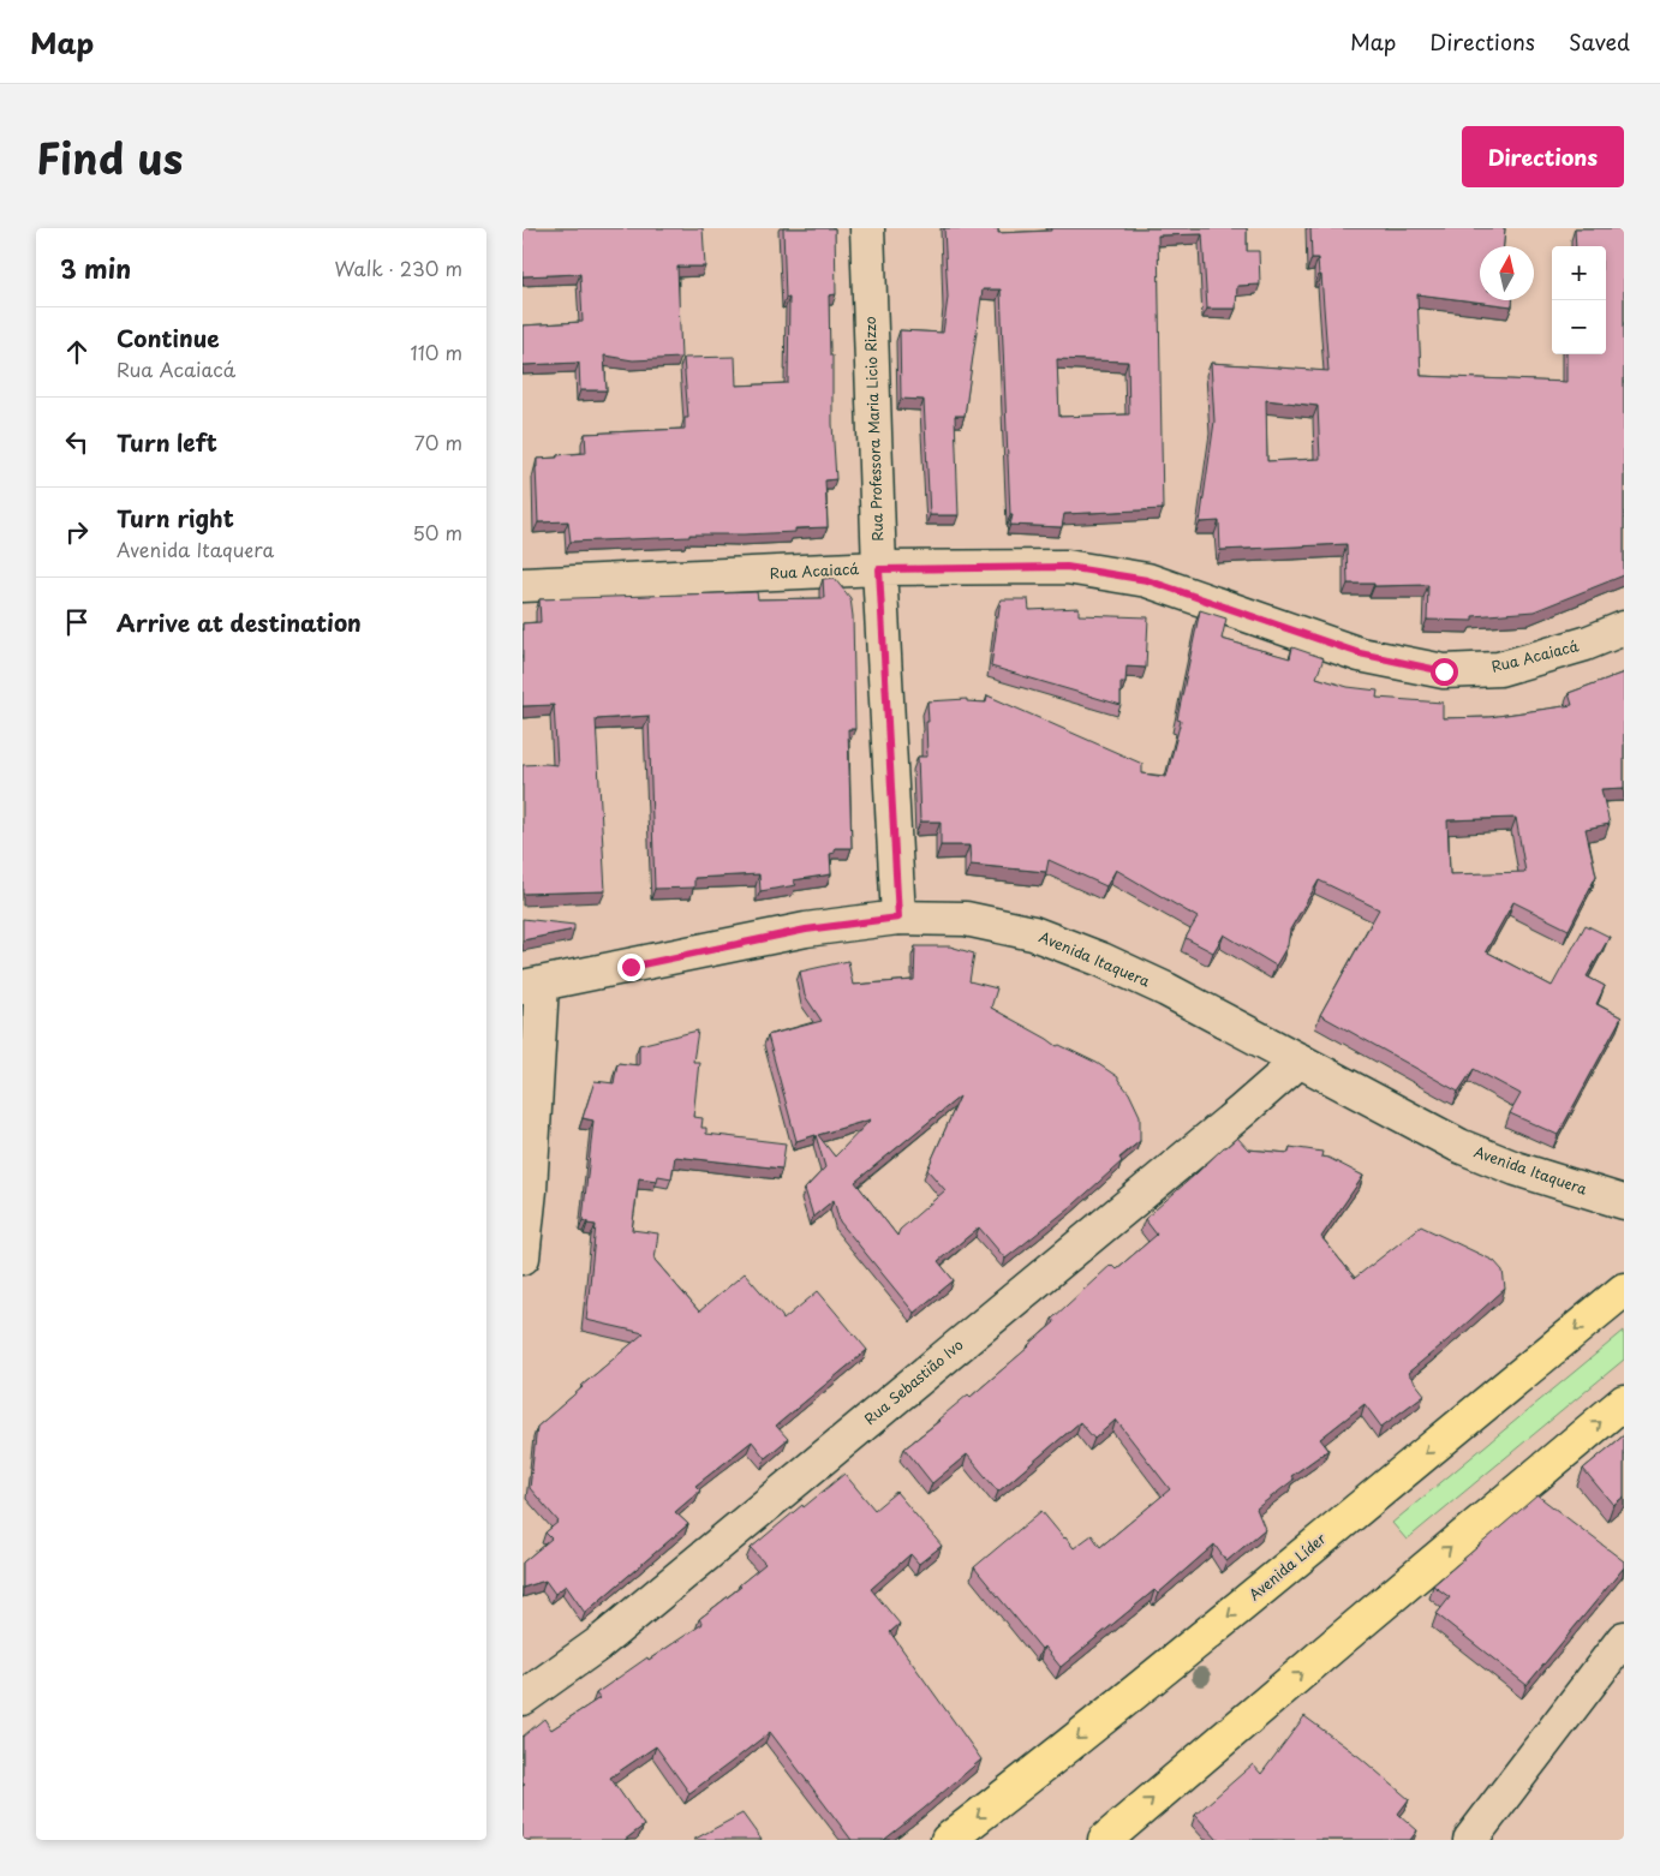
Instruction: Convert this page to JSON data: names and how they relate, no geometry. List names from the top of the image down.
{
  "streets": {
    "main road": ["Avenida Líder"],
    "street": [
      "Rua Professora Maria Licio Rizzo",
      "Rua Acaiacá",
      "Avenida Itaquera",
      "Rua Sebastião Ivo"
    ]
  },
  "crossings": [
    ["Rua Professora Maria Licio Rizzo", "Rua Acaiacá"],
    ["Rua Professora Maria Licio Rizzo", "Avenida Itaquera"],
    ["Avenida Itaquera", "Rua Sebastião Ivo"]
  ],
  "north": "top",
  "page": {
    "header": "Map",
    "nav": ["Map", "Directions", "Saved"],
    "title": "Find us",
    "buttons": "Directions",
    "heading": ["3 min", "Walk · 230 m"],
    "map_buttons": ["+", "−"],
    "list": [
      ["Continue", "Rua Acaiacá", "110 m"],
      ["Turn left", "70 m"],
      ["Turn right", "Avenida Itaquera", "50 m"],
      "Arrive at destination"
    ]
  }
}
